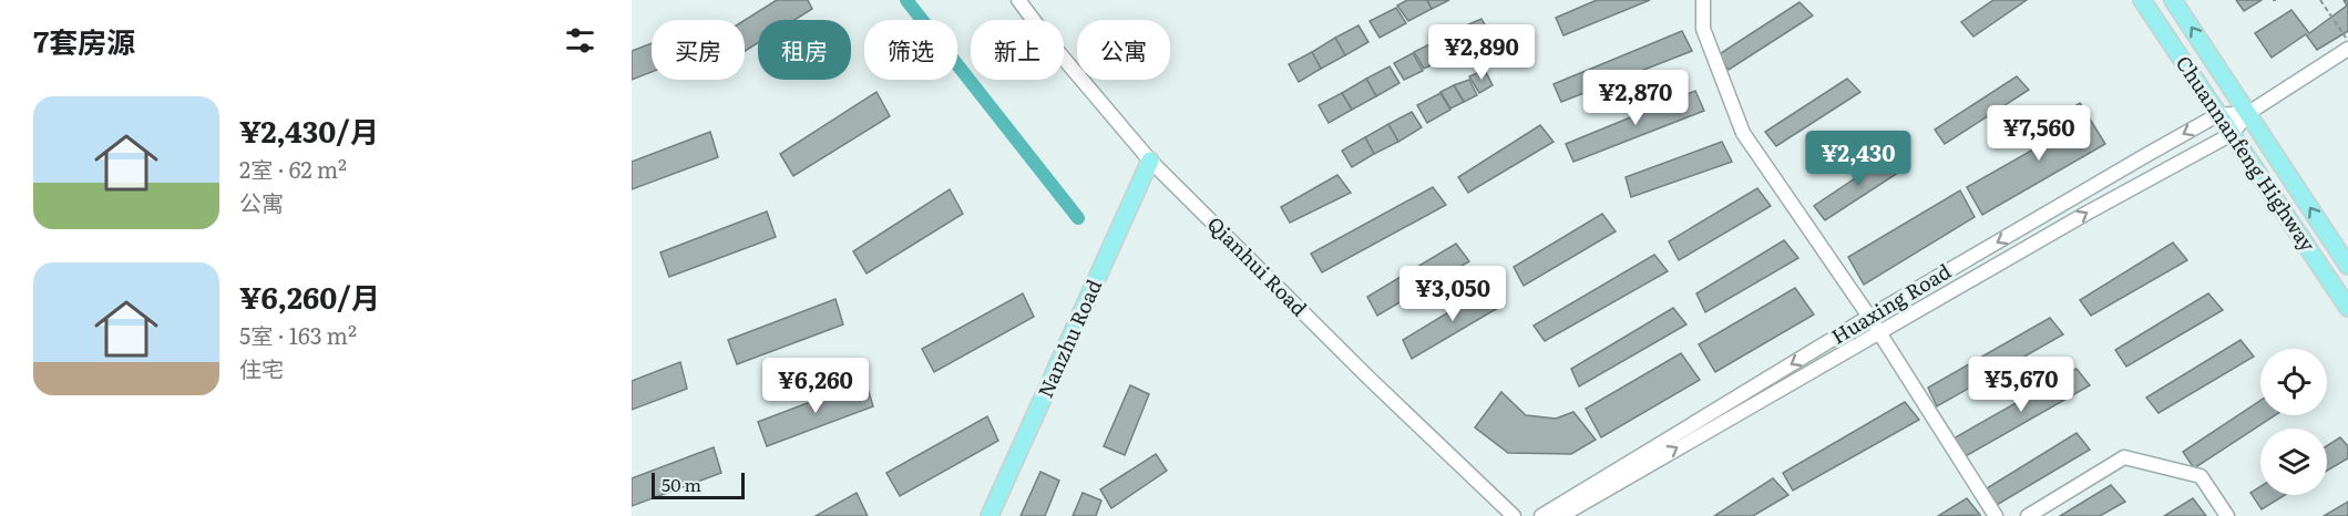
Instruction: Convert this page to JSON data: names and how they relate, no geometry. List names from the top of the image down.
{
  "streets": {
    "main road": ["Chuannanfeng Highway", "Nanzhu Road"],
    "street": ["Qianhui Road", "Huaxing Road"]
  },
  "crossings": [
    ["Chuannanfeng Highway", "Huaxing Road"],
    ["Qianhui Road", "Nanzhu Road"]
  ],
  "scale_bar": "50 m",
  "page": {
    "heading": "7套房源",
    "chip": [
      "买房",
      "租房",
      "筛选",
      "新上",
      "公寓"
    ],
    "price": [
      "¥2,890",
      "¥2,870",
      "¥7,560",
      "¥2,430",
      "¥3,050",
      "¥5,670",
      "¥6,260"
    ],
    "list": [
      {
        "name": "¥2,430/月",
        "note": "2室 · 62 m² · 公寓"
      },
      {
        "name": "¥6,260/月",
        "note": "5室 · 163 m² · 住宅"
      }
    ],
    "scale": "50 m"
  }
}
